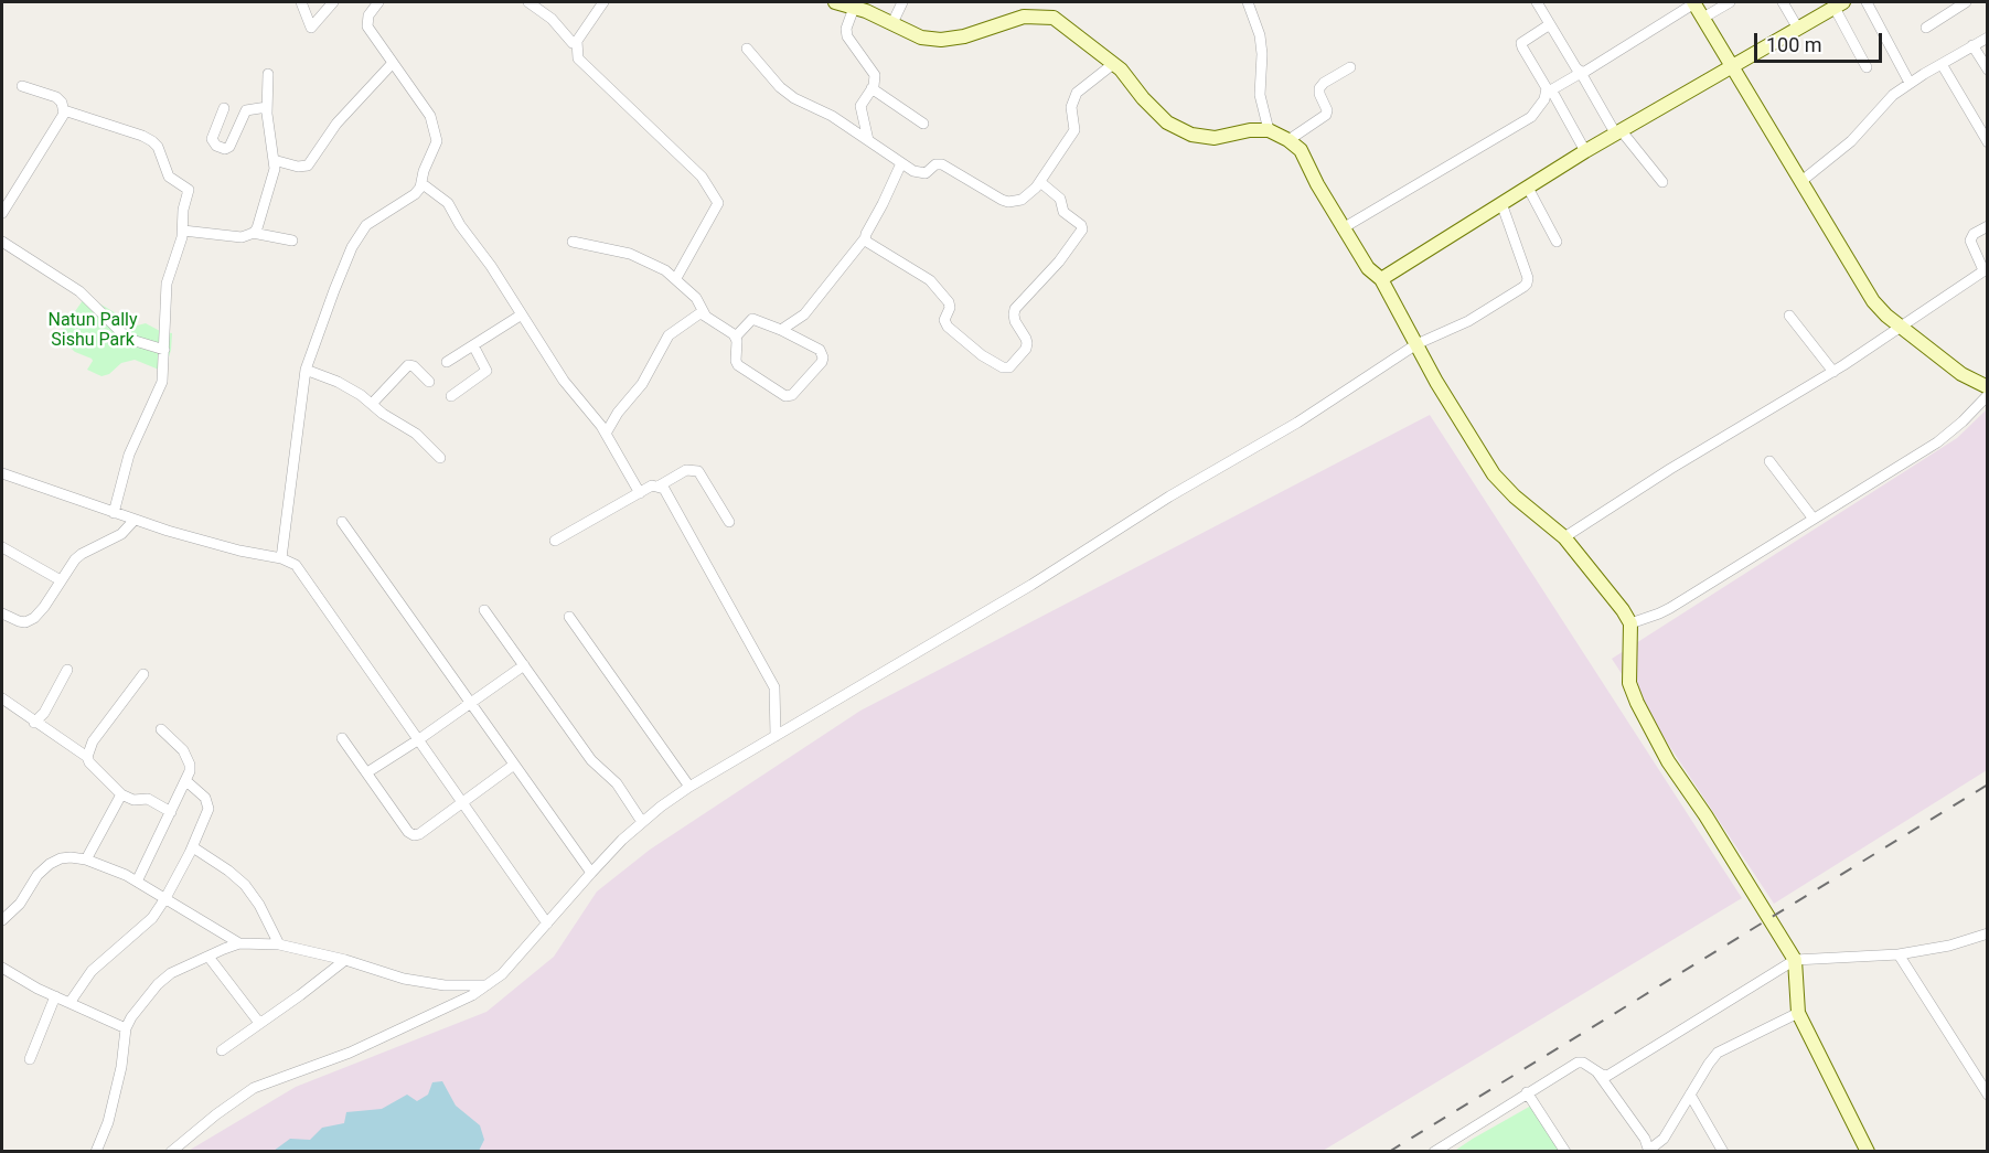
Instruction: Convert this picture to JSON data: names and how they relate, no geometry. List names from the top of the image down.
{
  "parks": ["Natun Pally Sishu Park"],
  "scale_bar": "100 m"
}
